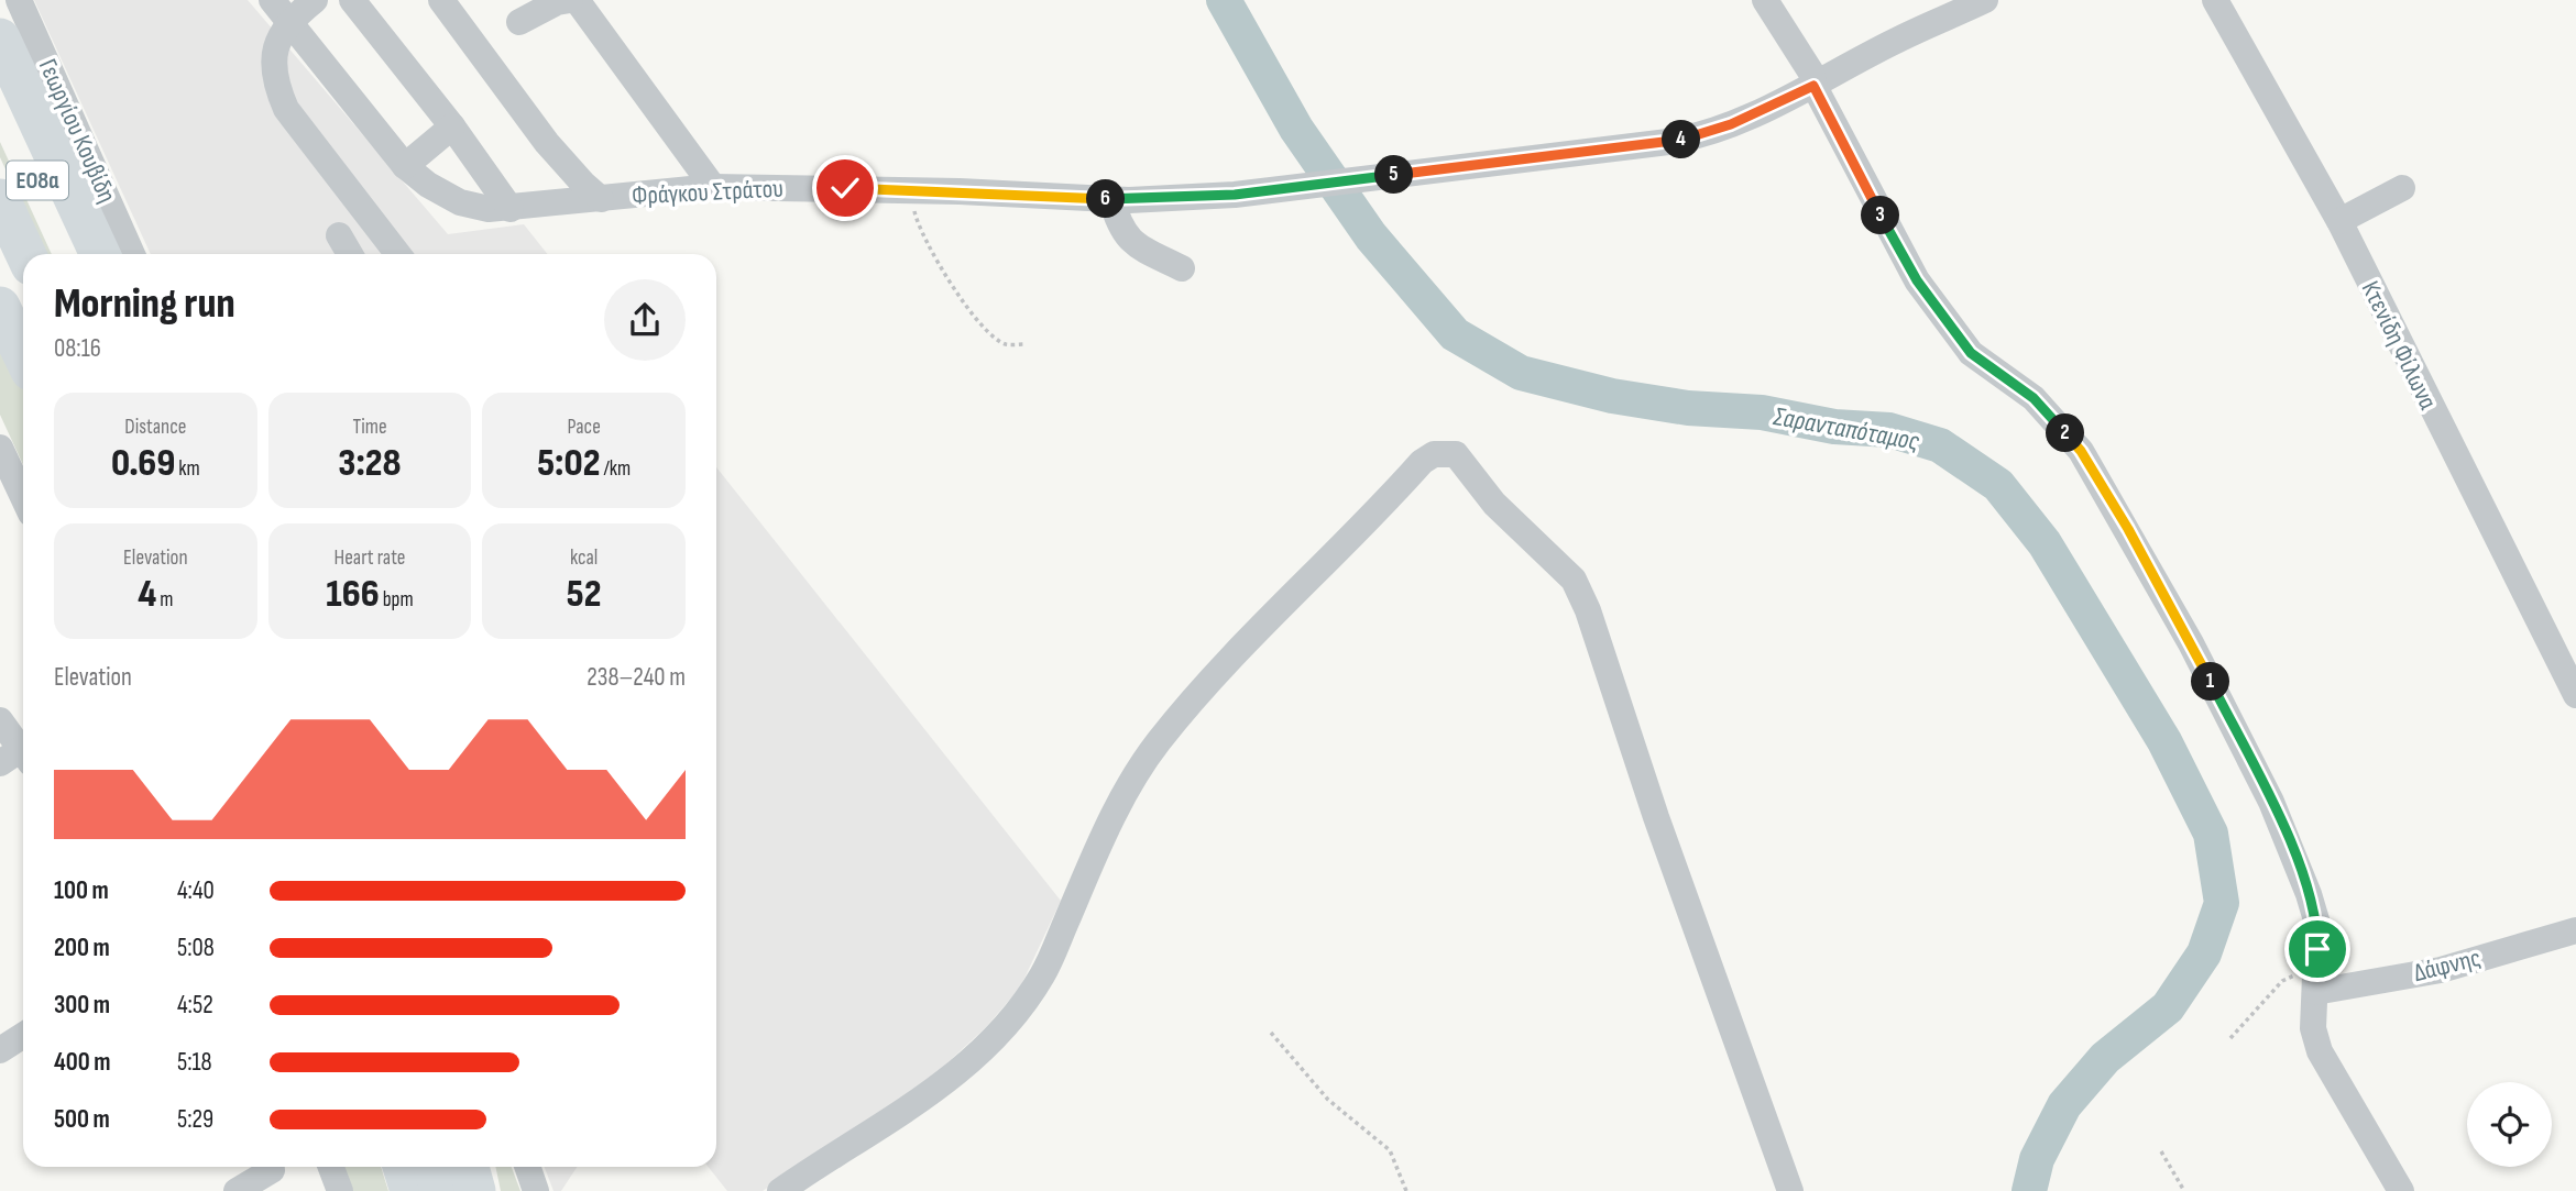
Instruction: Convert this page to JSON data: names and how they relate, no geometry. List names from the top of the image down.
{
  "streets": {
    "highway": ["ΕΟ8α"],
    "street": [
      "Γεωργίου Κουβίδη",
      "Φράγκου Στράτου",
      "Κτενίδη Φίλωνα",
      "Δάφνης"
    ]
  },
  "water": ["Σαρανταπόταμος"],
  "page": {
    "pins": [
      "4",
      "5",
      "6",
      "3",
      "2",
      "1"
    ],
    "heading": ["Morning run", "08:16"],
    "stats": [
      ["Distance", "0.69 km"],
      ["Time", "3:28"],
      ["Pace", "5:02 /km"],
      ["Elevation", "4 m"],
      ["Heart rate", "166 bpm"],
      ["kcal", "52"]
    ],
    "chart": ["Elevation", "238–240 m"],
    "list": [
      {
        "name": "100 m",
        "note": "4:40"
      },
      {
        "name": "200 m",
        "note": "5:08"
      },
      {
        "name": "300 m",
        "note": "4:52"
      },
      {
        "name": "400 m",
        "note": "5:18"
      },
      {
        "name": "500 m",
        "note": "5:29"
      }
    ]
  }
}
